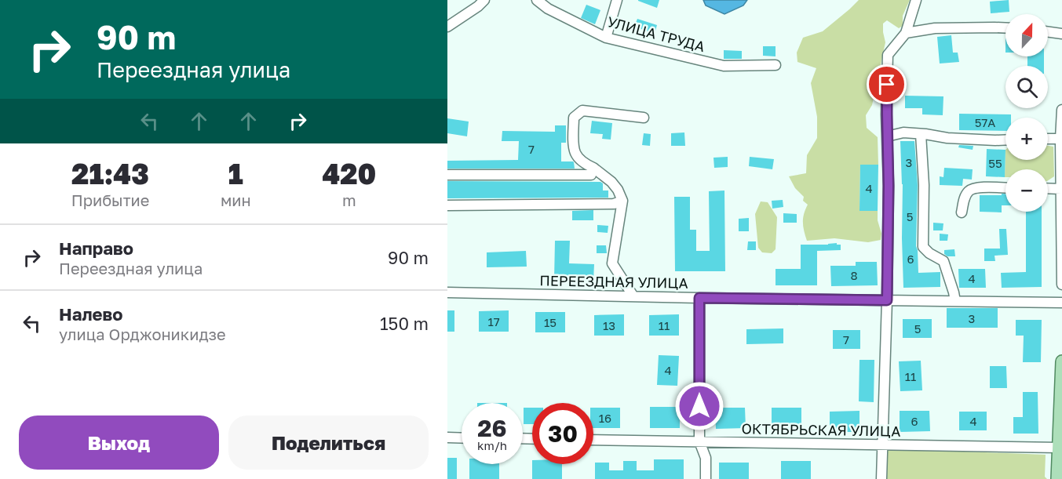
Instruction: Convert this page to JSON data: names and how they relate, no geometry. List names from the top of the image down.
{
  "streets": {
    "street": ["УЛИЦА ТРУДА", "ПЕРЕЕЗДНАЯ УЛИЦА", "ОКТЯБРЬСКАЯ УЛИЦА"]
  },
  "house_numbers": [
    "57А",
    "7",
    "3",
    "55",
    "4",
    "5",
    "6",
    "8",
    "4",
    "3",
    "17",
    "15",
    "13",
    "11",
    "5",
    "7",
    "4",
    "11",
    "16",
    "6",
    "4"
  ],
  "north": "top",
  "page": {
    "turn": ["90 m", "Переездная улица"],
    "map_buttons": ["+", "−"],
    "eta": [
      "21:43",
      "Прибытие",
      "1",
      "мин",
      "420",
      "m"
    ],
    "list": [
      {
        "name": "Направо",
        "note": "Переездная улица",
        "value": "90 m"
      },
      {
        "name": "Налево",
        "note": "улица Орджоникидзе",
        "value": "150 m"
      }
    ],
    "speed": "26 km/h",
    "limit": "30",
    "buttons": ["Выход", "Поделиться"]
  }
}
